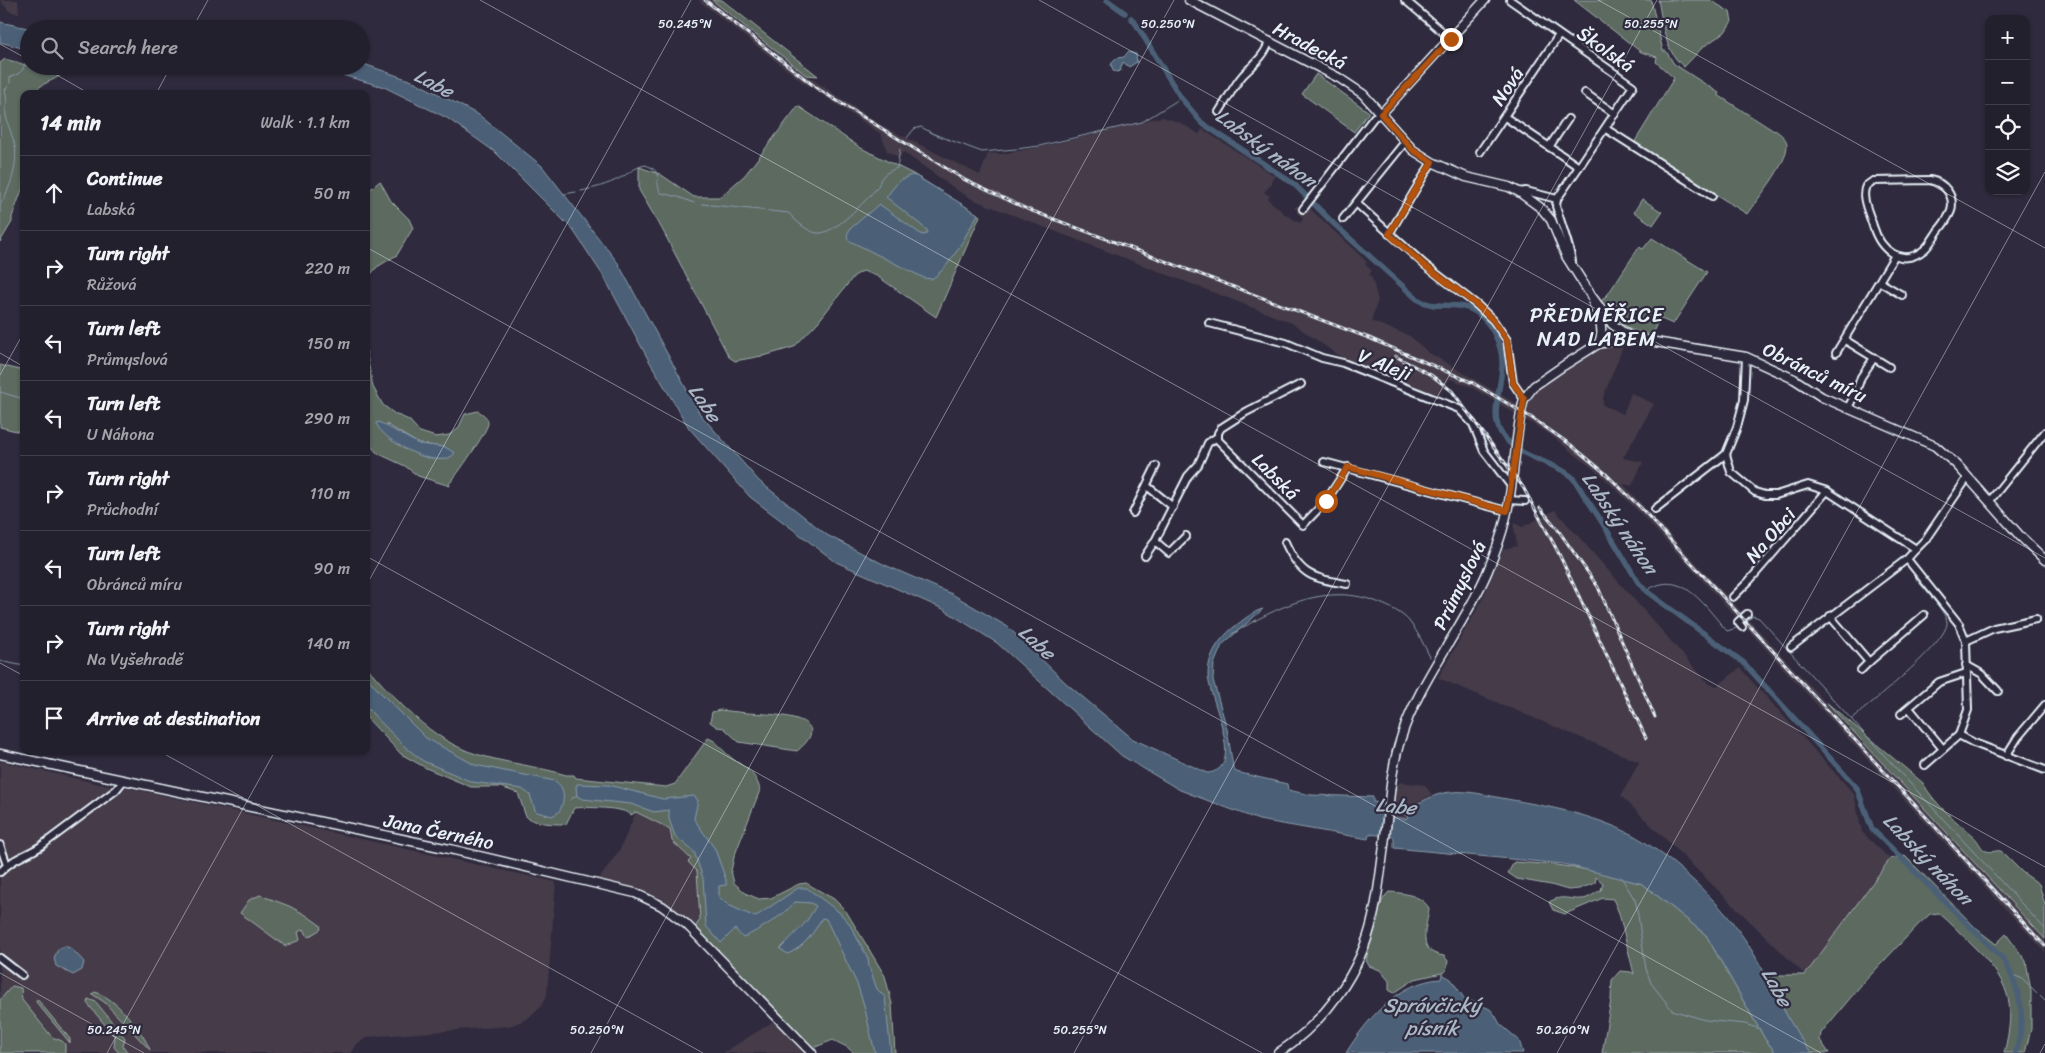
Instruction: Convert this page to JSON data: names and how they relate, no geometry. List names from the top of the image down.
{
  "streets": {
    "street": [
      "Hradecká",
      "Školská",
      "Nová",
      "V Aleji",
      "Obránců míru",
      "Labská",
      "Na Obci",
      "Průmyslová",
      "Jana Černého"
    ]
  },
  "crossings": [
    ["Hradecká", "Obránců míru"],
    ["Školská", "Nová"],
    ["V Aleji", "Průmyslová"]
  ],
  "districts": ["PŘEDMĚŘICE NAD LABEM"],
  "water": ["Labe", "Labský náhon", "Správčický písník"],
  "page": {
    "map_buttons": ["+", "−"],
    "search": "Search here",
    "heading": ["14 min", "Walk · 1.1 km"],
    "list": [
      ["Continue", "Labská", "50 m"],
      ["Turn right", "Růžová", "220 m"],
      ["Turn left", "Průmyslová", "150 m"],
      ["Turn left", "U Náhona", "290 m"],
      ["Turn right", "Průchodní", "110 m"],
      ["Turn left", "Obránců míru", "90 m"],
      ["Turn right", "Na Vyšehradě", "140 m"],
      "Arrive at destination"
    ]
  },
  "coordinates": [
    "50.245°N",
    "50.250°N",
    "50.255°N",
    "50.260°N"
  ]
}
